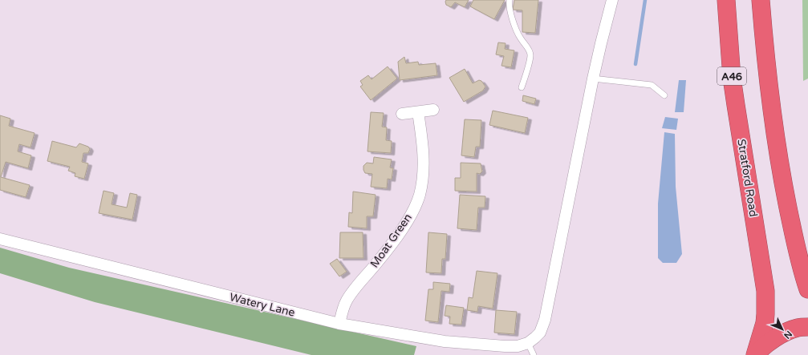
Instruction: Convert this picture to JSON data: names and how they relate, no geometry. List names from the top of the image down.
{
  "streets": {
    "highway": ["A46", "Stratford Road"],
    "street": ["Moat Green", "Watery Lane"]
  },
  "crossings": [
    ["Moat Green", "Watery Lane"]
  ],
  "north": "bottom right"
}
